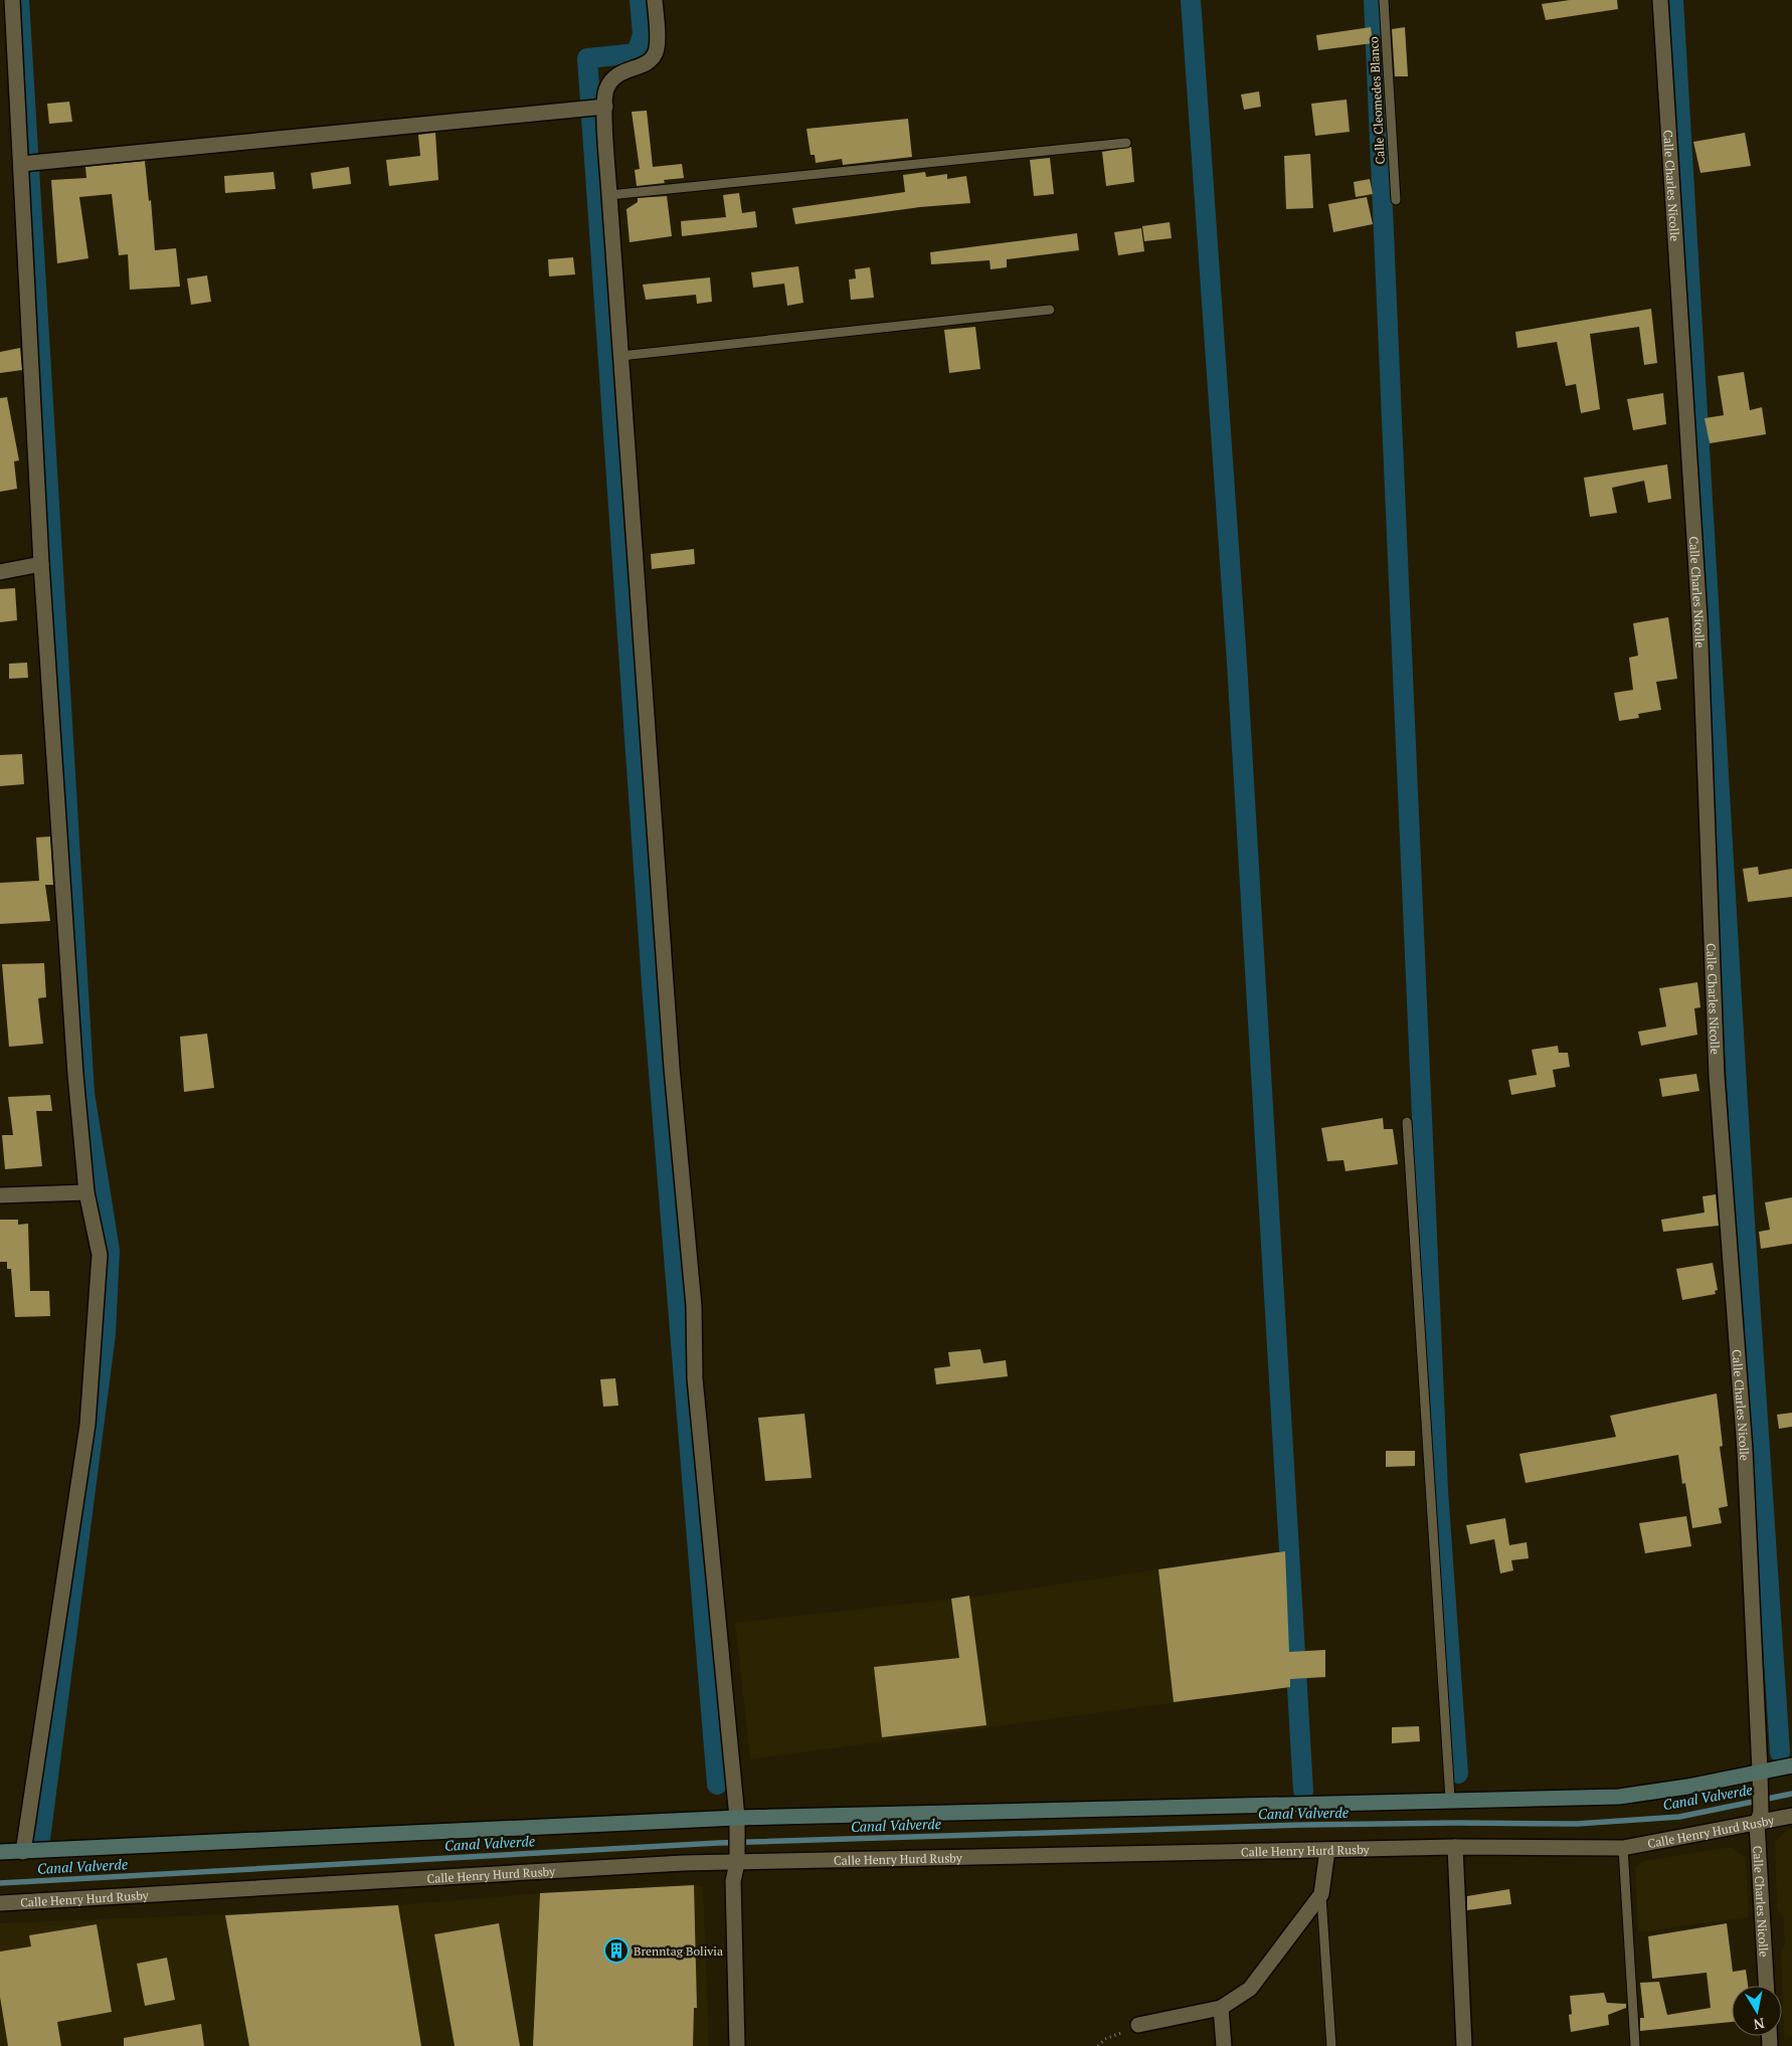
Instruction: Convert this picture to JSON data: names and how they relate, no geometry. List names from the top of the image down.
{
  "streets": {
    "street": ["Calle Charles Nicolle", "Calle Henry Hurd Rusby"],
    "lane": ["Calle Cleomedes Blanco"]
  },
  "crossings": [
    ["Calle Charles Nicolle", "Calle Henry Hurd Rusby"]
  ],
  "water": ["Canal Valverde"],
  "places": {
    "building": ["Brenntag Bolivia"]
  },
  "north": "bottom"
}
